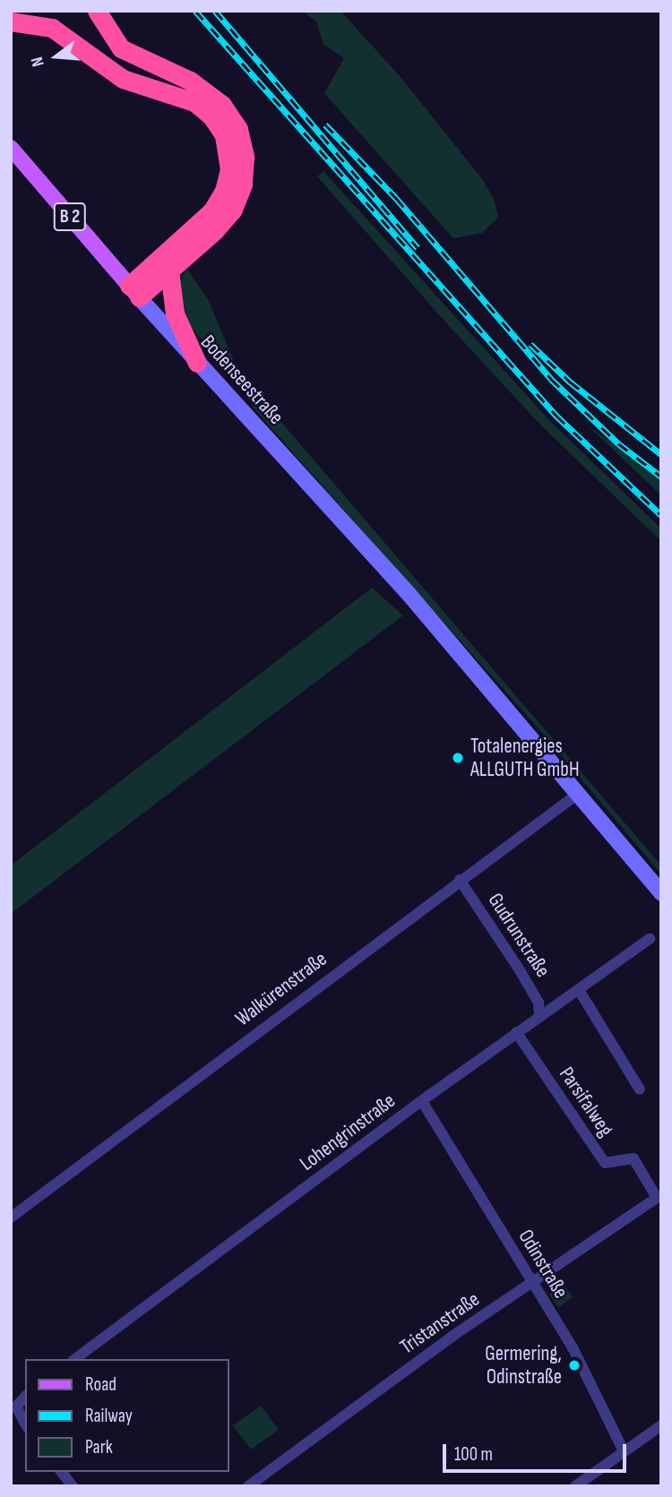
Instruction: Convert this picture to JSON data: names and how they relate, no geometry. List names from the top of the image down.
{
  "streets": {
    "main road": ["B 2", "Bodenseestraße"],
    "street": [
      "Gudrunstraße",
      "Walkürenstraße",
      "Parsifalweg",
      "Lohengrinstraße",
      "Odinstraße",
      "Tristanstraße"
    ]
  },
  "crossings": [
    ["Bodenseestraße", "Walkürenstraße"],
    ["Gudrunstraße", "Walkürenstraße"],
    ["Gudrunstraße", "Lohengrinstraße"],
    ["Parsifalweg", "Lohengrinstraße"],
    ["Parsifalweg", "Tristanstraße"],
    ["Lohengrinstraße", "Odinstraße"],
    ["Odinstraße", "Tristanstraße"]
  ],
  "places": ["Totalenergies ALLGUTH GmbH", "Germering, Odinstraße"],
  "legend": ["Road", "Railway", "Park"],
  "scale_bar": "100 m",
  "north": "left"
}
